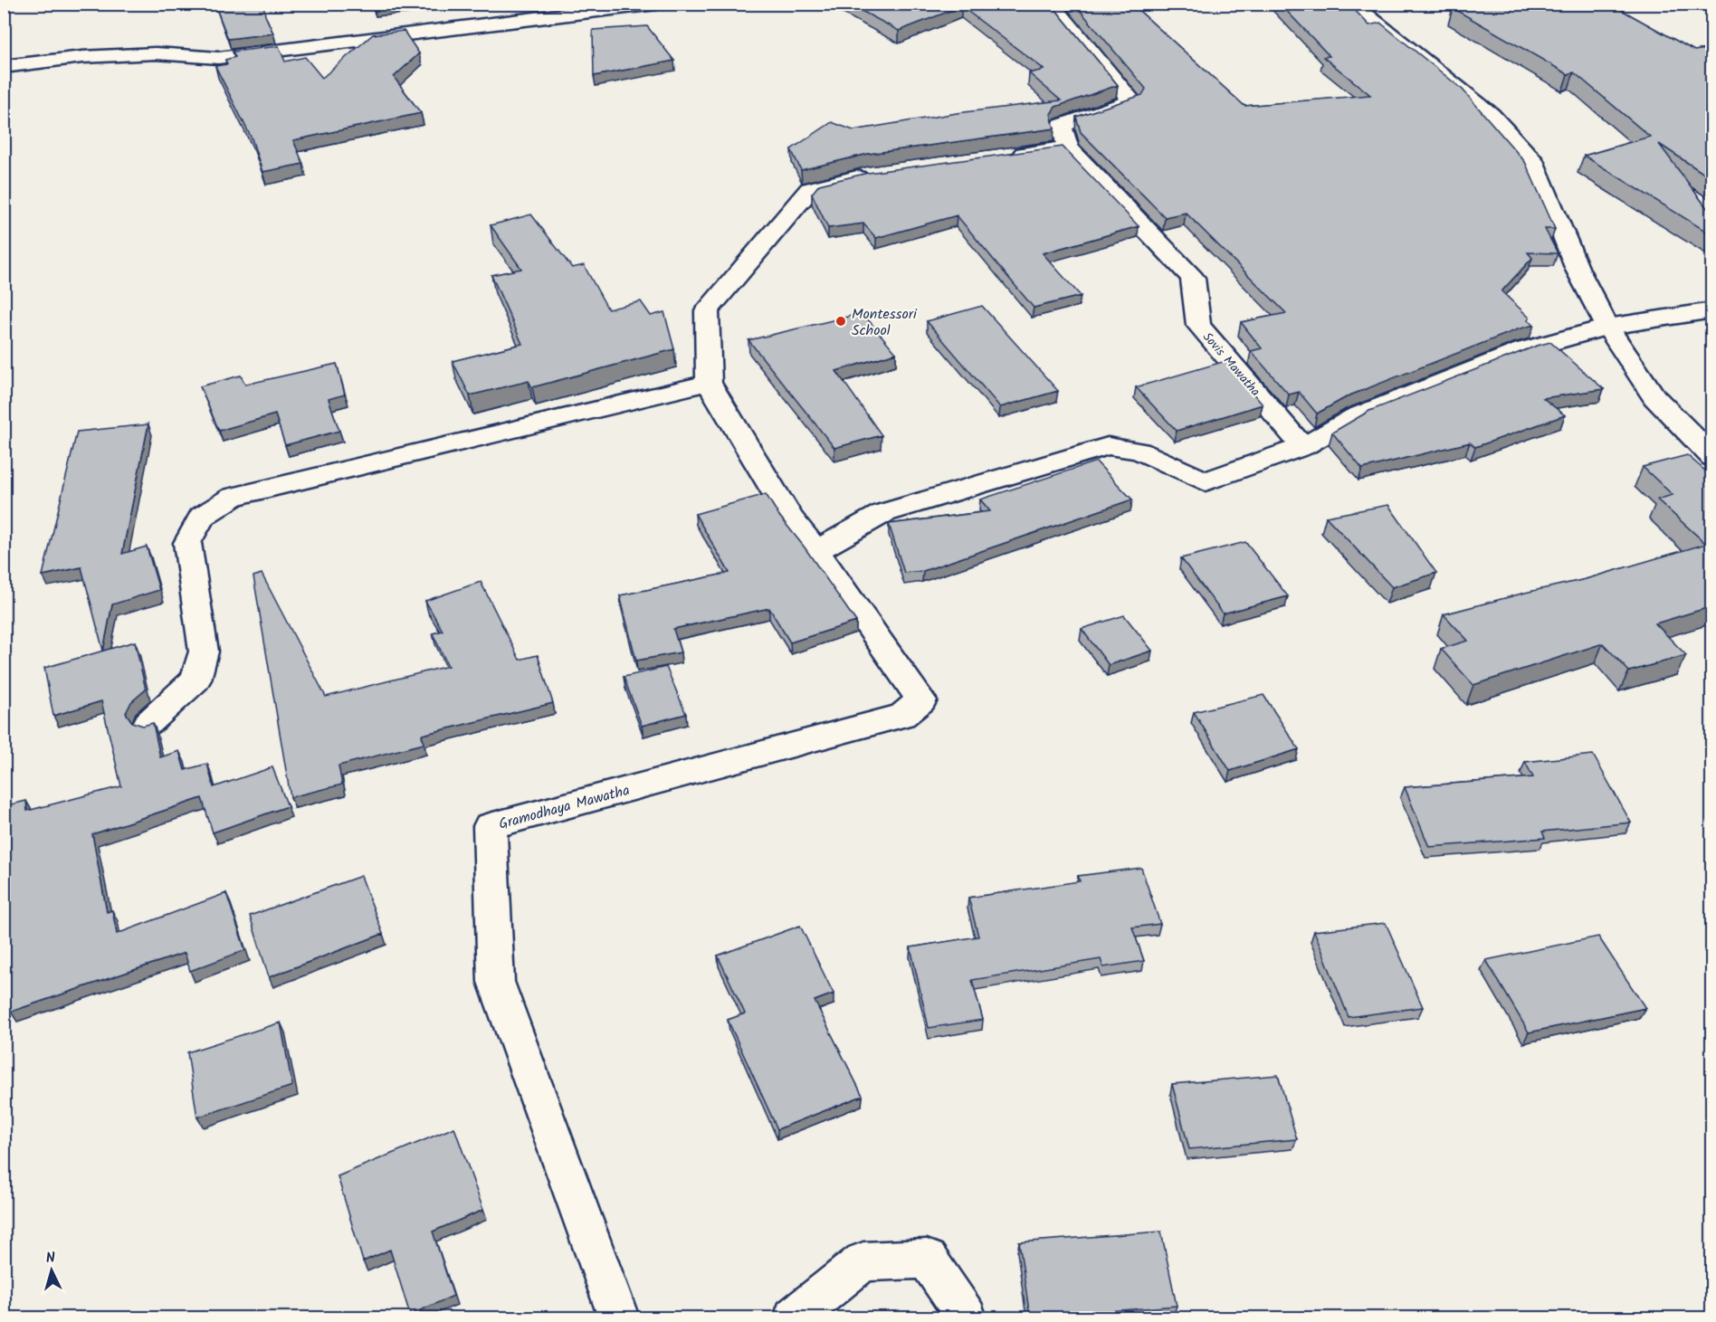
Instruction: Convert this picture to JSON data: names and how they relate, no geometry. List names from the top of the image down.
{
  "streets": {
    "street": ["Sovis Mawatha", "Gramodhaya Mawatha"]
  },
  "places": ["Montessori School"],
  "north": "top"
}
